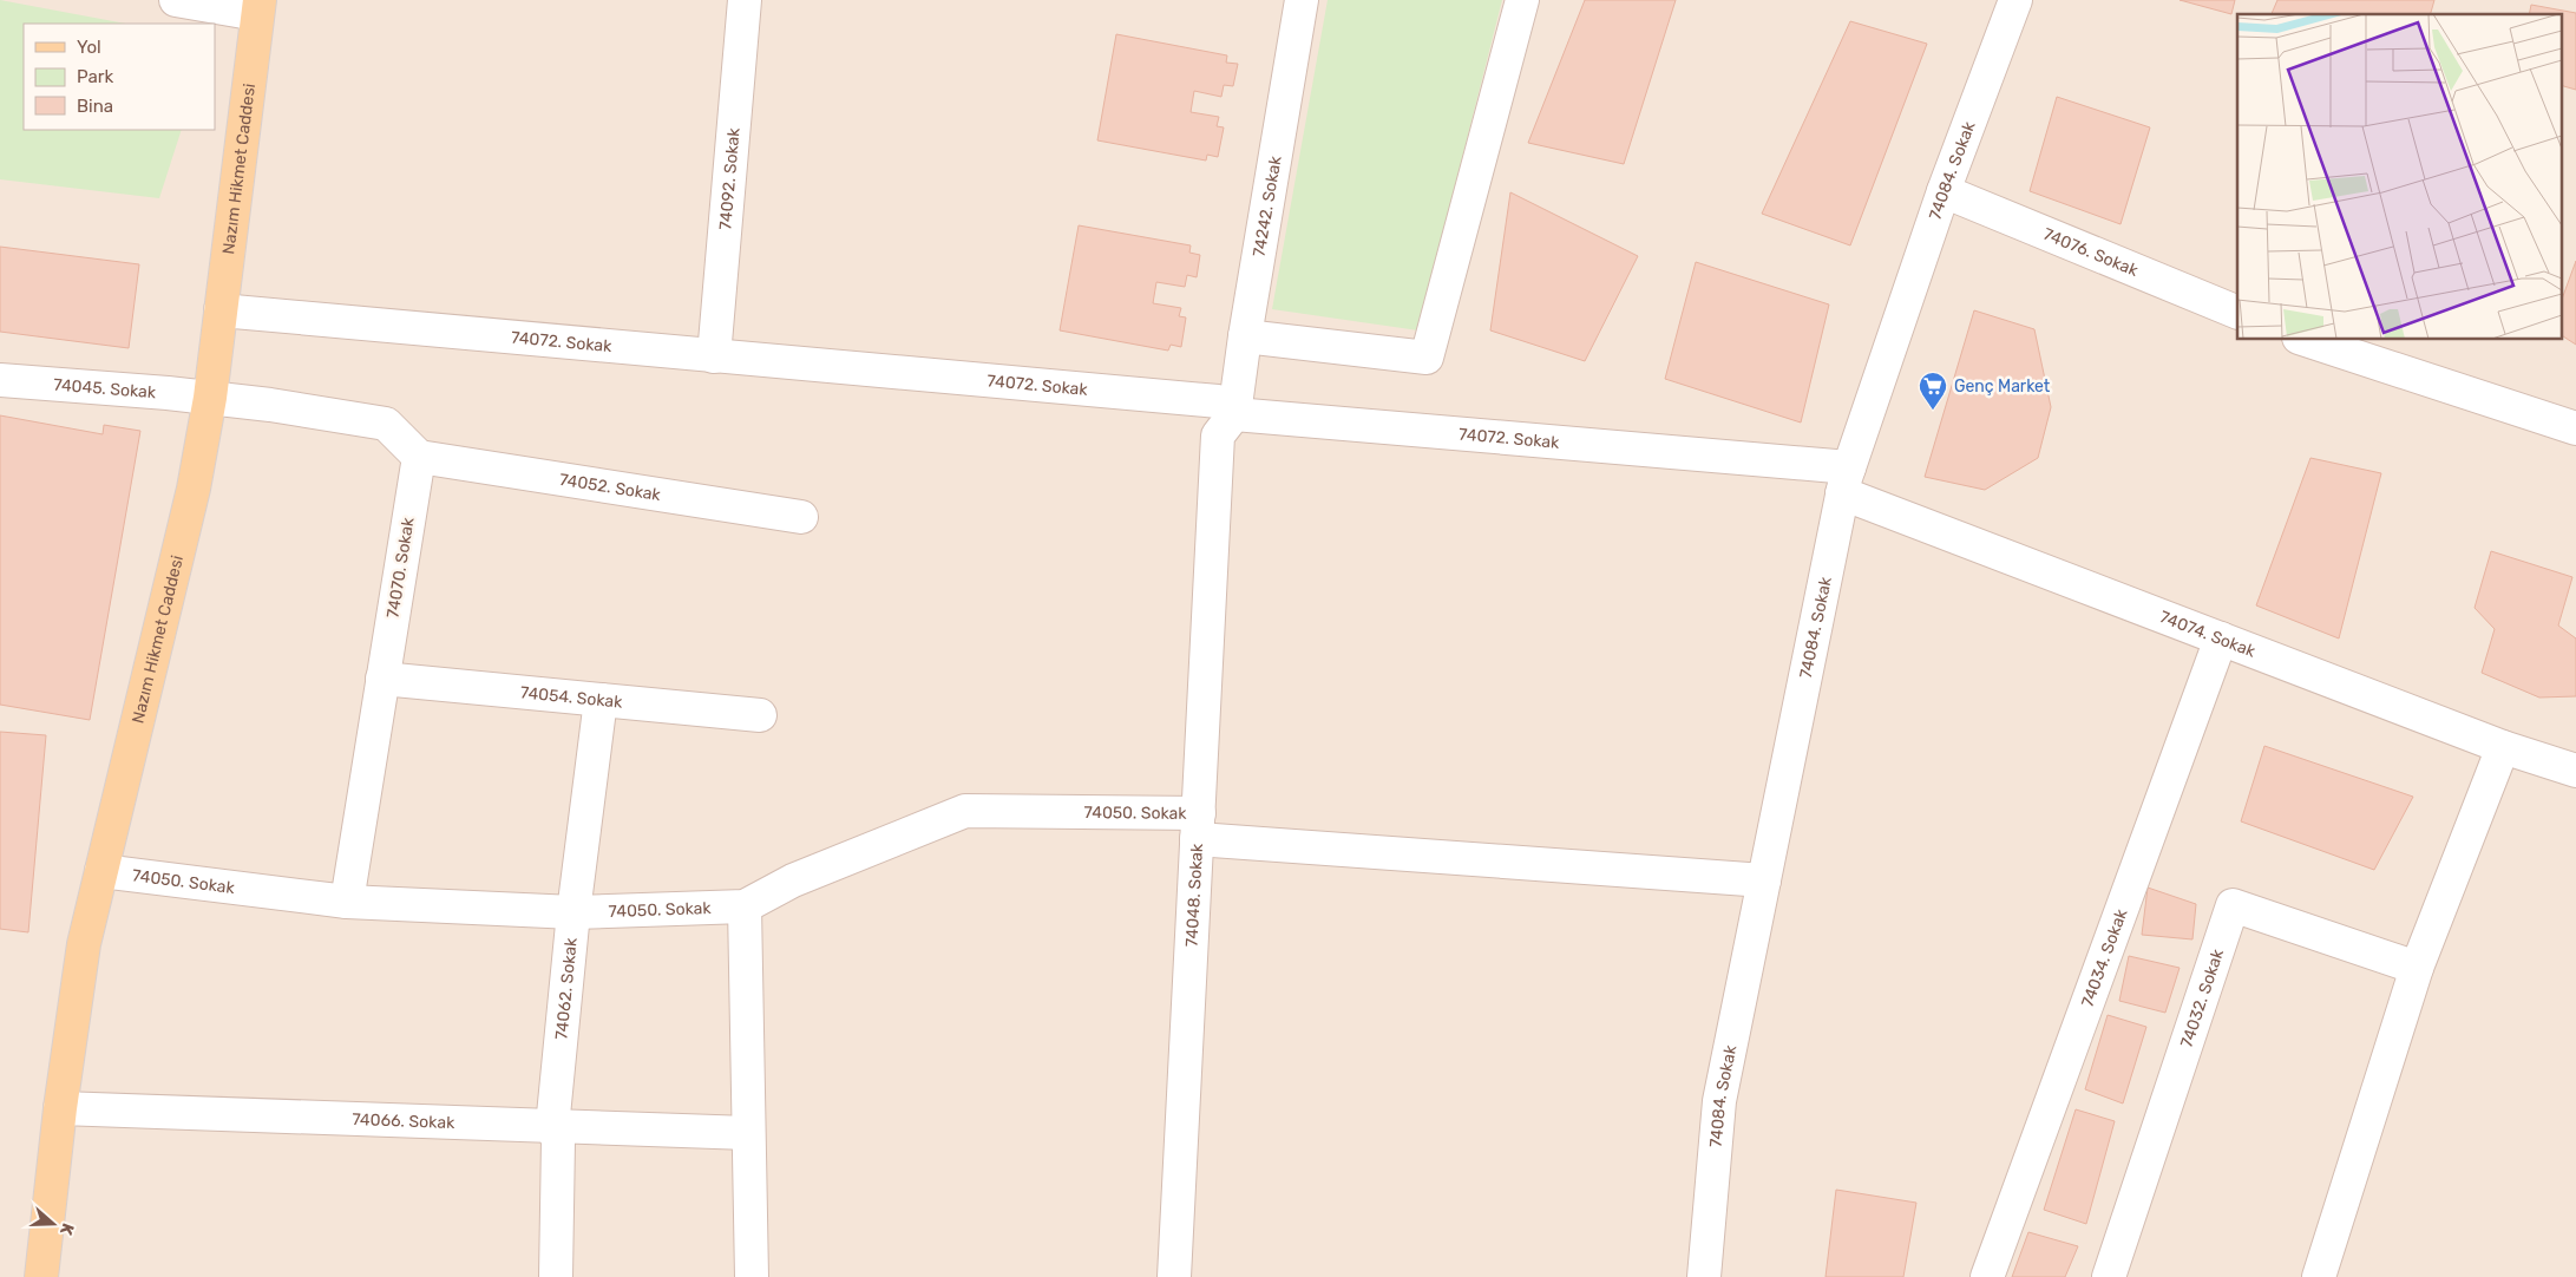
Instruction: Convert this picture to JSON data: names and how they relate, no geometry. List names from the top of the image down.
{
  "streets": {
    "main road": ["Nazım Hikmet Caddesi"],
    "street": [
      "74084. Sokak",
      "74092. Sokak",
      "74242. Sokak",
      "74076. Sokak",
      "74072. Sokak",
      "74045. Sokak",
      "74052. Sokak",
      "74070. Sokak",
      "74074. Sokak",
      "74054. Sokak",
      "74050. Sokak",
      "74048. Sokak",
      "74034. Sokak",
      "74062. Sokak",
      "74032. Sokak",
      "74066. Sokak"
    ]
  },
  "crossings": [
    ["Nazım Hikmet Caddesi", "74072. Sokak"],
    ["Nazım Hikmet Caddesi", "74045. Sokak"],
    ["Nazım Hikmet Caddesi", "74050. Sokak"],
    ["Nazım Hikmet Caddesi", "74066. Sokak"],
    ["74084. Sokak", "74076. Sokak"],
    ["74084. Sokak", "74072. Sokak"],
    ["74084. Sokak", "74074. Sokak"],
    ["74084. Sokak", "74050. Sokak"],
    ["74092. Sokak", "74072. Sokak"],
    ["74242. Sokak", "74072. Sokak"],
    ["74242. Sokak", "74048. Sokak"],
    ["74072. Sokak", "74074. Sokak"],
    ["74072. Sokak", "74048. Sokak"],
    ["74052. Sokak", "74070. Sokak"],
    ["74070. Sokak", "74054. Sokak"],
    ["74070. Sokak", "74050. Sokak"],
    ["74074. Sokak", "74034. Sokak"],
    ["74054. Sokak", "74062. Sokak"],
    ["74050. Sokak", "74048. Sokak"],
    ["74050. Sokak", "74062. Sokak"],
    ["74062. Sokak", "74066. Sokak"]
  ],
  "places": {
    "supermarket": ["Genç Market"]
  },
  "legend": ["Yol", "Park", "Bina"],
  "north": "right"
}
